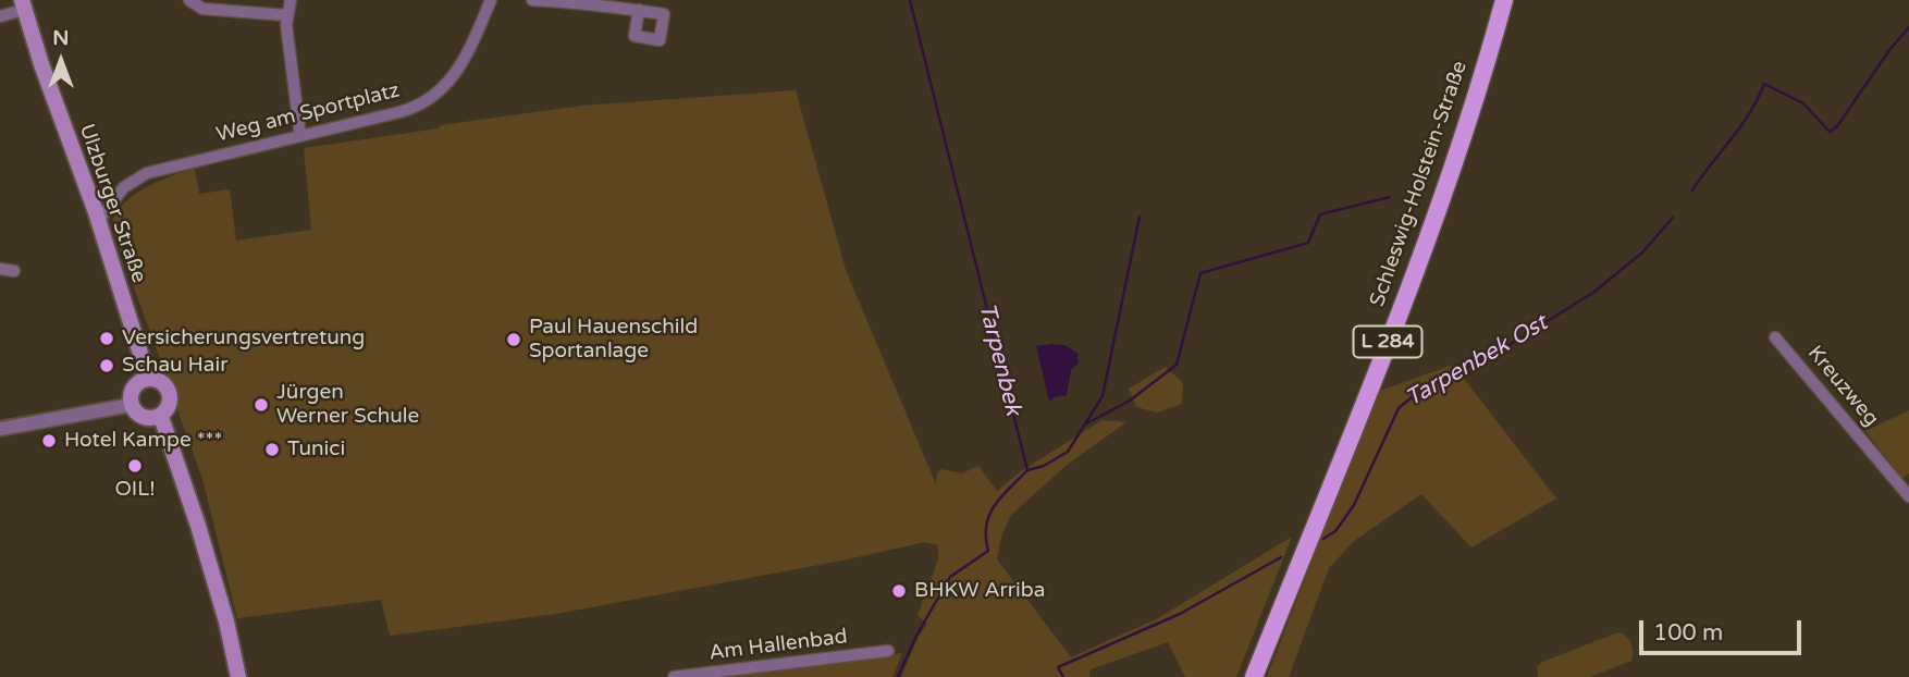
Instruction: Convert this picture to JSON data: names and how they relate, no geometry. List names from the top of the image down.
{
  "streets": {
    "main road": ["Schleswig-Holstein-Straße", "Ulzburger Straße", "L 284"],
    "street": ["Weg am Sportplatz", "Kreuzweg", "Am Hallenbad"]
  },
  "crossings": [
    ["Weg am Sportplatz", "Ulzburger Straße"]
  ],
  "water": ["Tarpenbek", "Tarpenbek Ost"],
  "places": [
    "Versicherungsvertretung",
    "Paul Hauenschild Sportanlage",
    "Schau Hair",
    "Jürgen Werner Schule",
    "Hotel Kampe ***",
    "Tunici",
    "OIL!",
    "BHKW Arriba"
  ],
  "scale_bar": "100 m",
  "north": "top"
}
